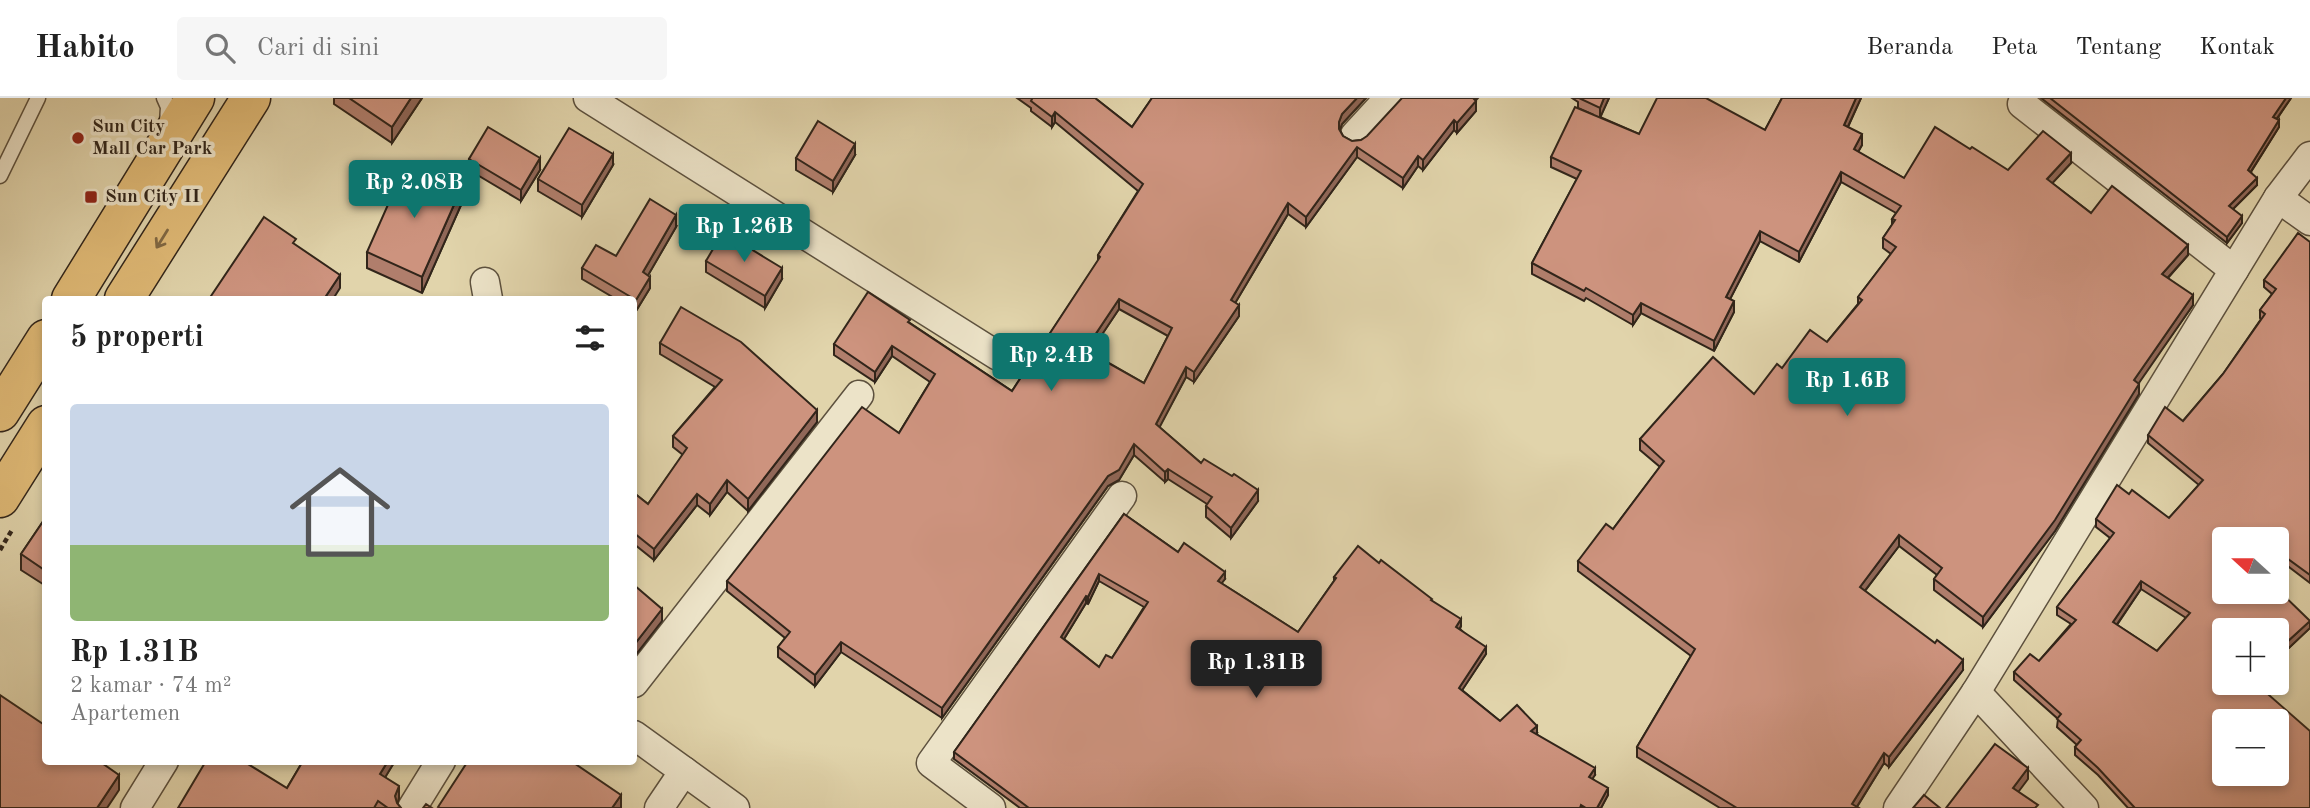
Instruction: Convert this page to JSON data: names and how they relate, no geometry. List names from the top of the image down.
{
  "places": {
    "other": ["Sun City Mall Car Park"],
    "transit": ["Sun City II"]
  },
  "north": "left",
  "page": {
    "header": "Habito",
    "search": "Cari di sini",
    "nav": [
      "Beranda",
      "Peta",
      "Tentang",
      "Kontak"
    ],
    "price": [
      "Rp 2.08B",
      "Rp 1.26B",
      "Rp 2.4B",
      "Rp 1.6B",
      "Rp 1.31B"
    ],
    "heading": "5 properti",
    "list": [
      {
        "name": "Rp 1.31B",
        "note": "2 kamar · 74 m² · Apartemen"
      }
    ],
    "map_buttons": ["+", "−"]
  }
}
